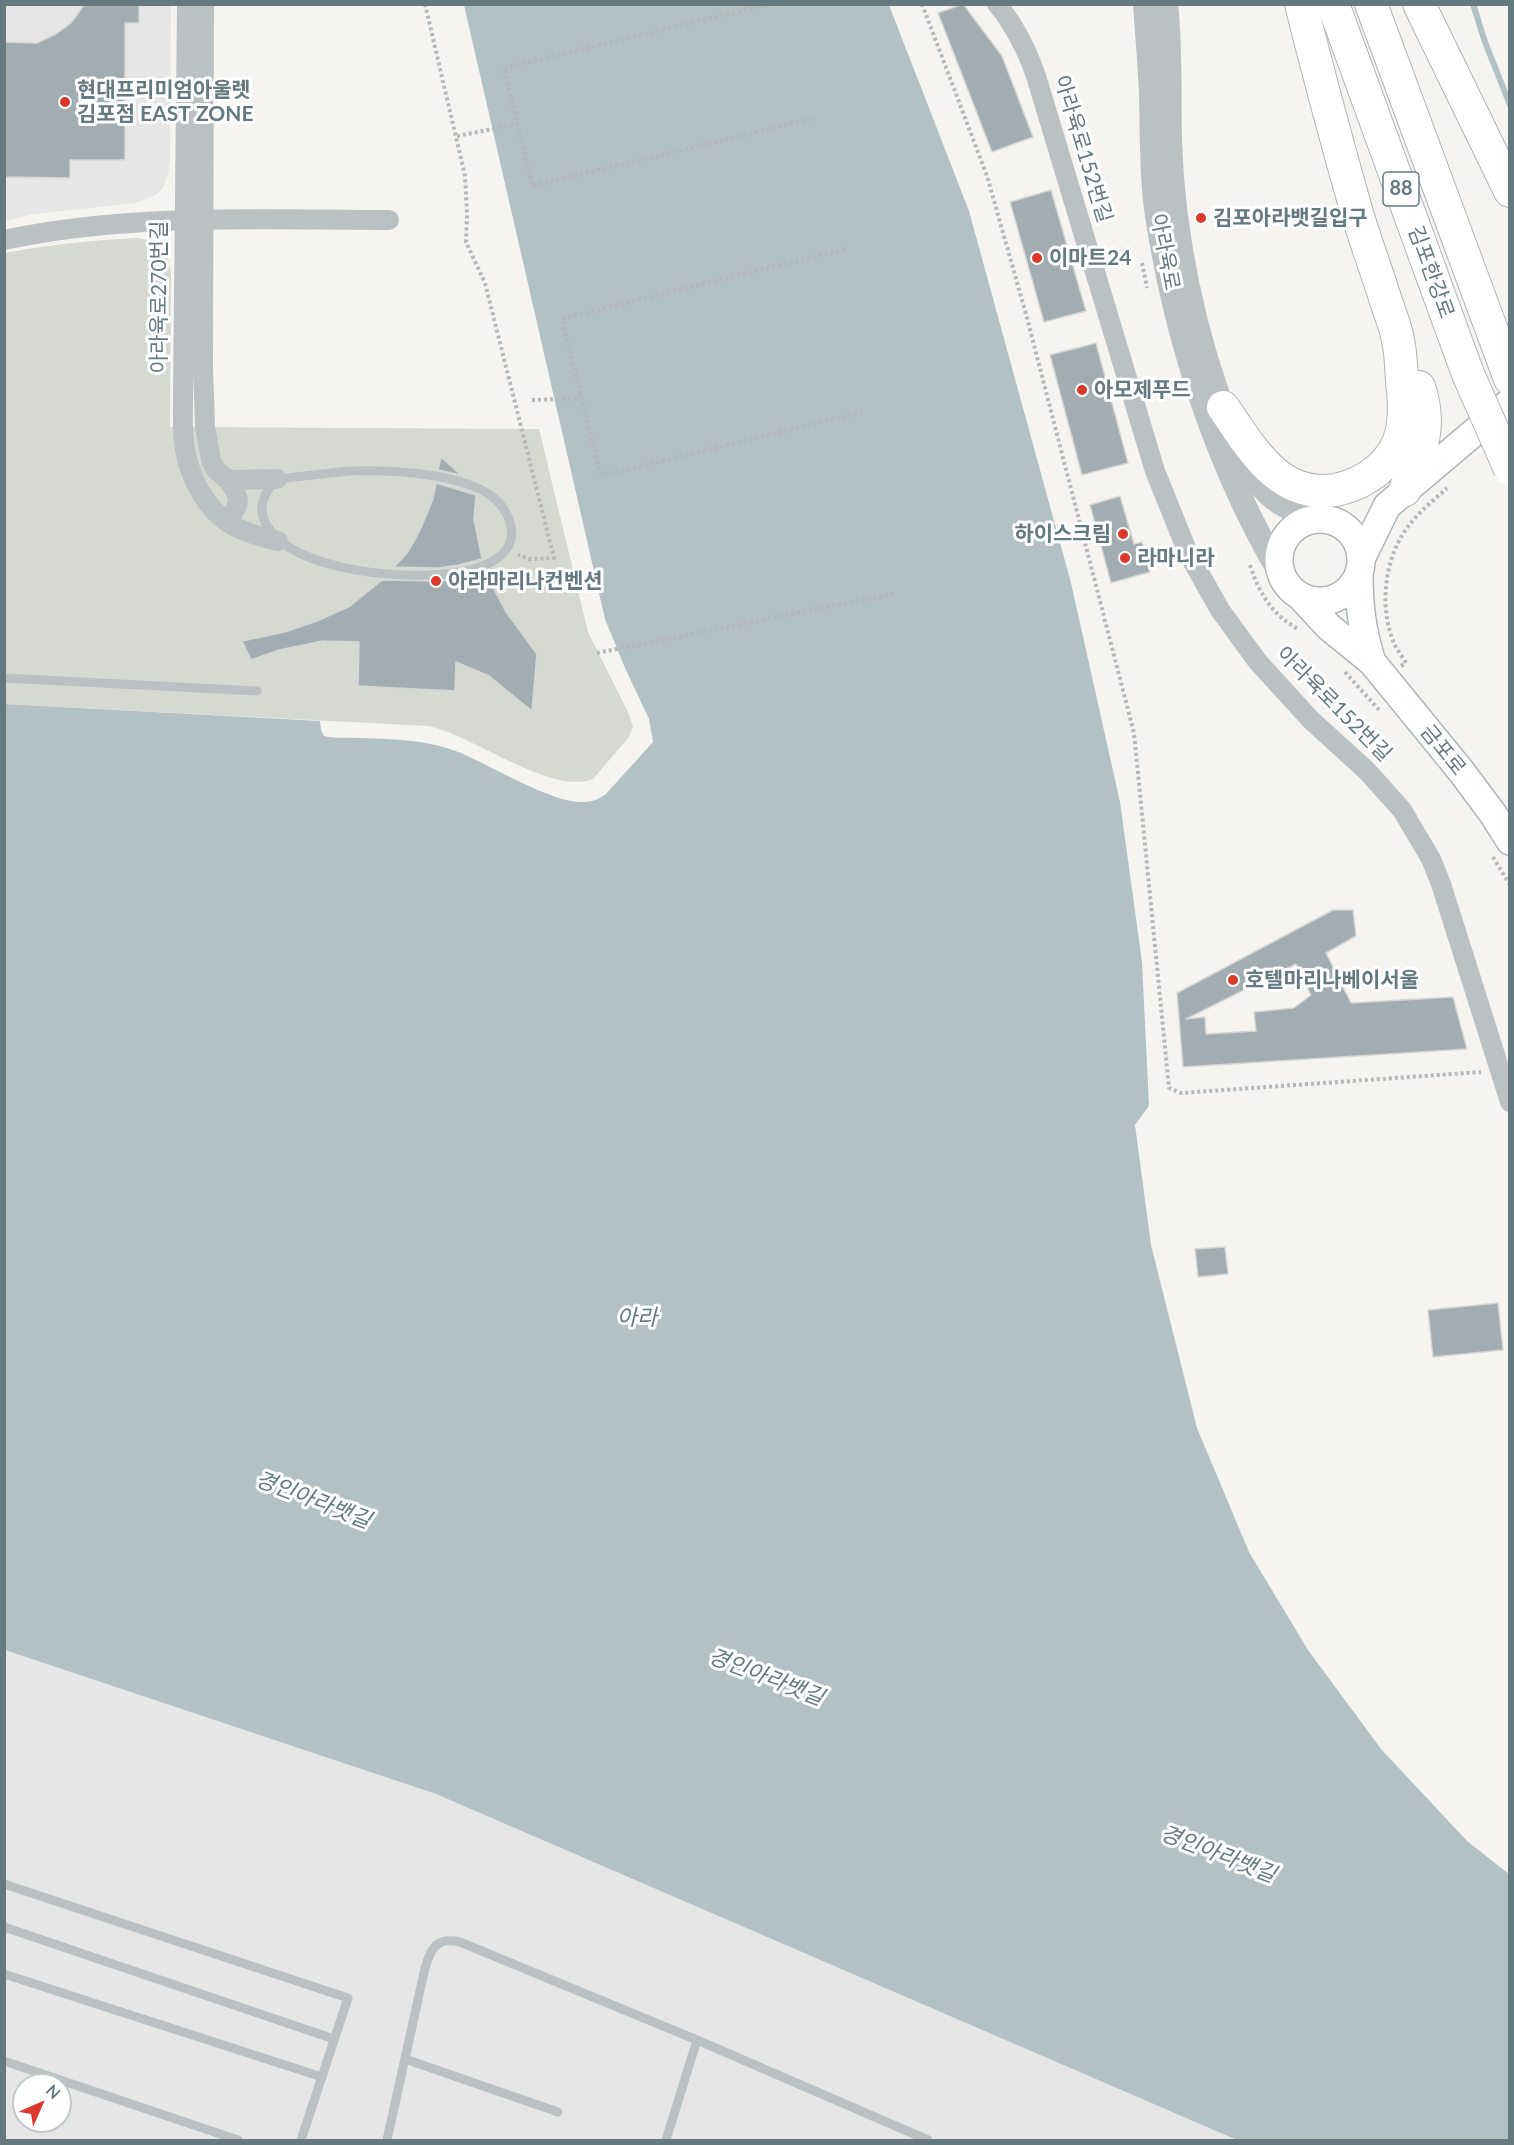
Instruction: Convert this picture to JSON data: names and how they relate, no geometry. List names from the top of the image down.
{
  "streets": {
    "highway": ["88", "김포한강로"],
    "main road": ["금포로"],
    "street": ["아라육로152번길", "아라육로", "아라육로270번길"]
  },
  "water": ["아라", "경인아라뱃길"],
  "places": [
    "현대프리미엄아울렛 김포점 EAST ZONE",
    "김포아라뱃길입구",
    "이마트24",
    "아모제푸드",
    "하이스크림",
    "라마니라",
    "아라마리나컨벤션",
    "호텔마리나베이서울"
  ],
  "north": "top right"
}
